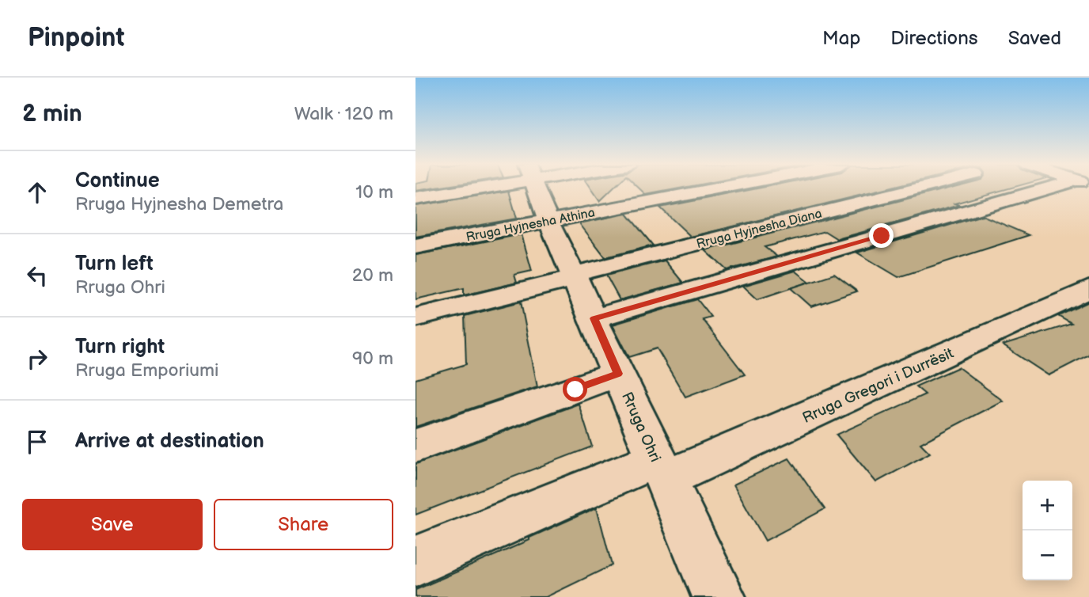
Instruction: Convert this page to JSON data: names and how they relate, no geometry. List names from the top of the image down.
{
  "streets": {
    "street": [
      "Rruga Hyjnesha Athina",
      "Rruga Hyjnesha Diana",
      "Rruga Gregori i Durrësit",
      "Rruga Ohri"
    ]
  },
  "crossings": [
    ["Rruga Hyjnesha Athina", "Rruga Ohri"],
    ["Rruga Hyjnesha Diana", "Rruga Ohri"],
    ["Rruga Gregori i Durrësit", "Rruga Ohri"]
  ],
  "page": {
    "header": "Pinpoint",
    "nav": ["Map", "Directions", "Saved"],
    "heading": ["2 min", "Walk · 120 m"],
    "list": [
      ["Continue", "Rruga Hyjnesha Demetra", "10 m"],
      ["Turn left", "Rruga Ohri", "20 m"],
      ["Turn right", "Rruga Emporiumi", "90 m"],
      "Arrive at destination"
    ],
    "map_buttons": ["+", "−"],
    "buttons": ["Save", "Share"]
  }
}
